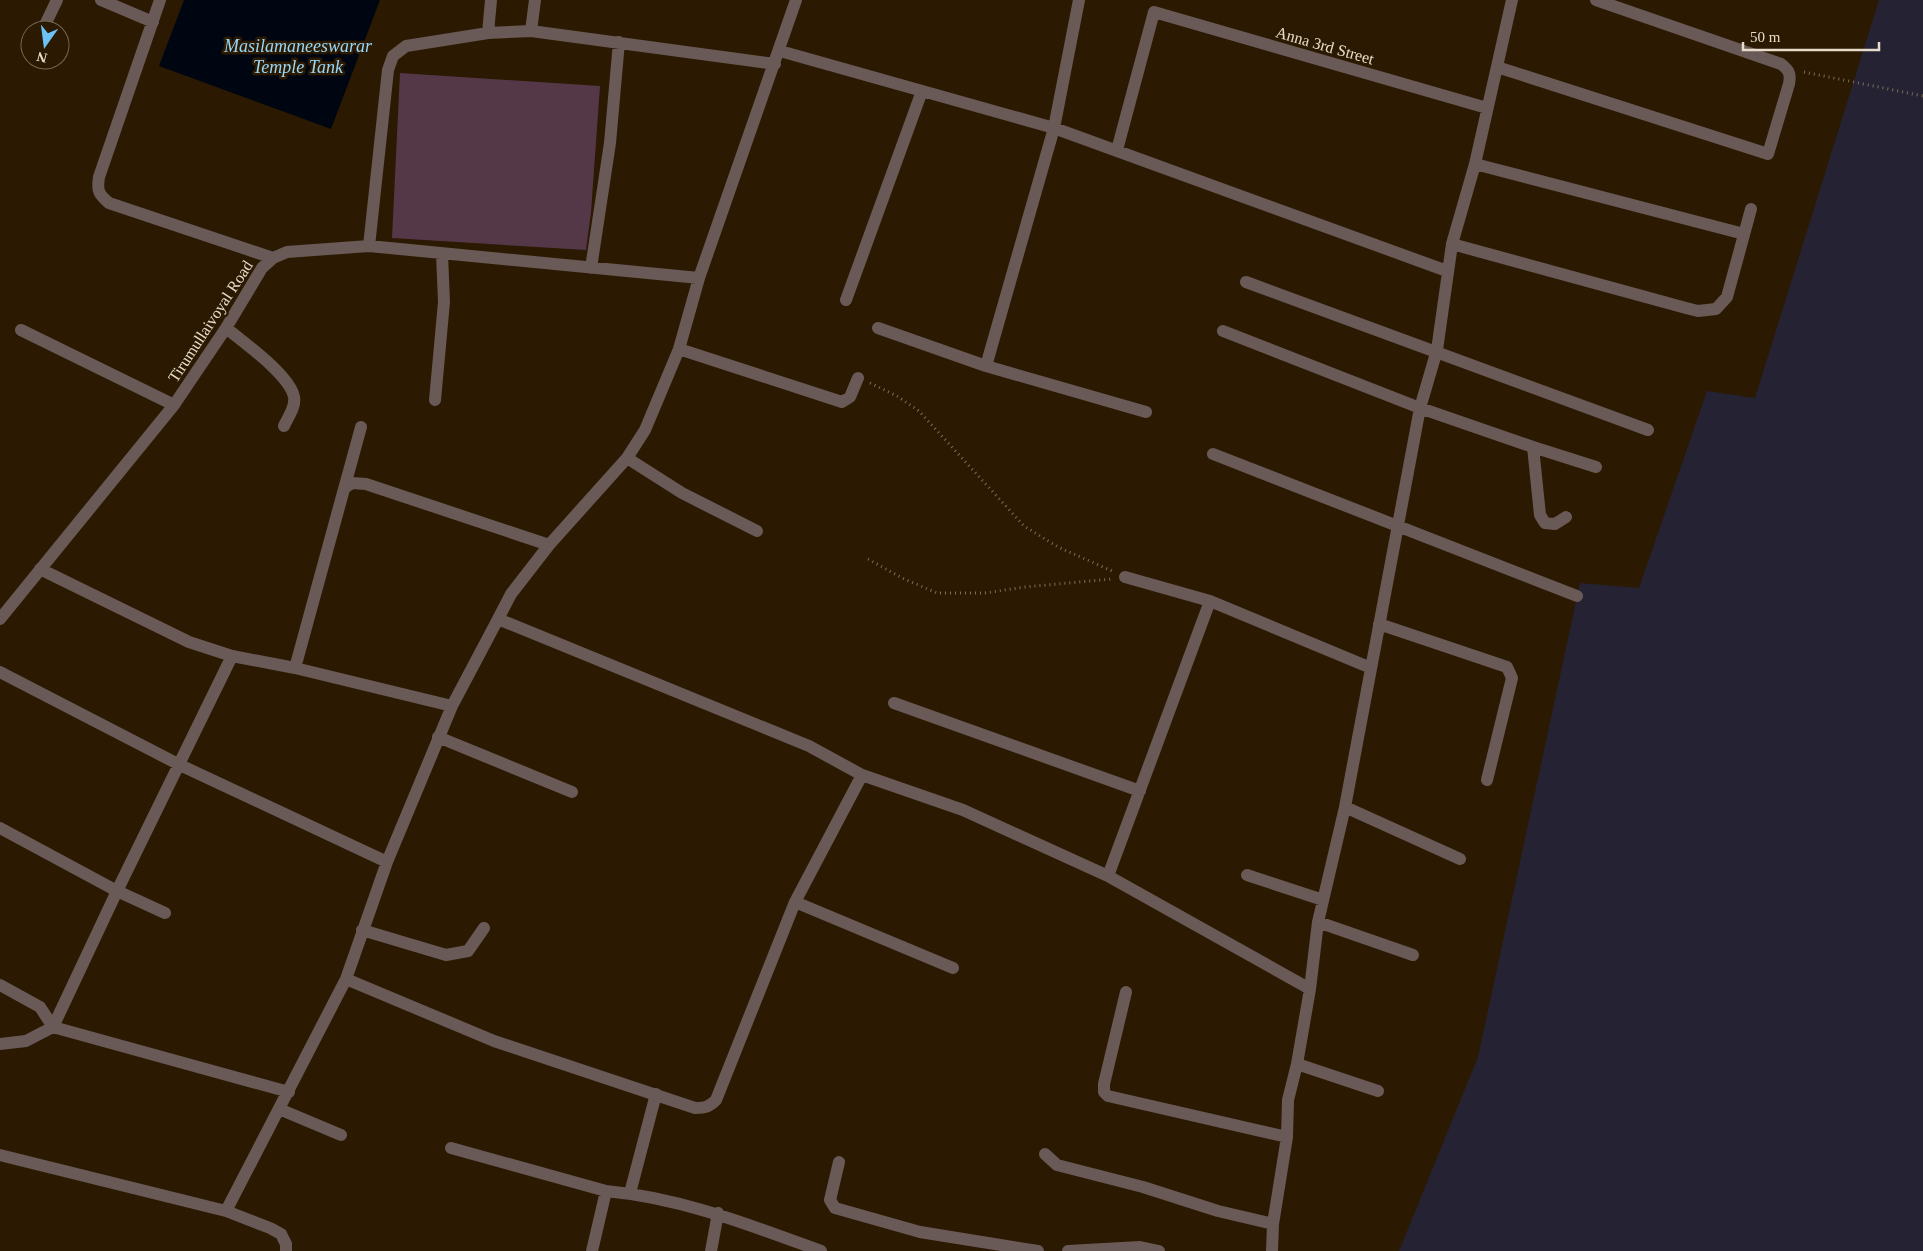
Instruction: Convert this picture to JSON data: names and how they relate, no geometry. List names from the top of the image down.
{
  "streets": {
    "street": ["Anna 3rd Street", "Tirumullaivoyal Road"]
  },
  "water": ["Masilamaneeswarar Temple Tank"],
  "scale_bar": "50 m",
  "north": "bottom"
}
